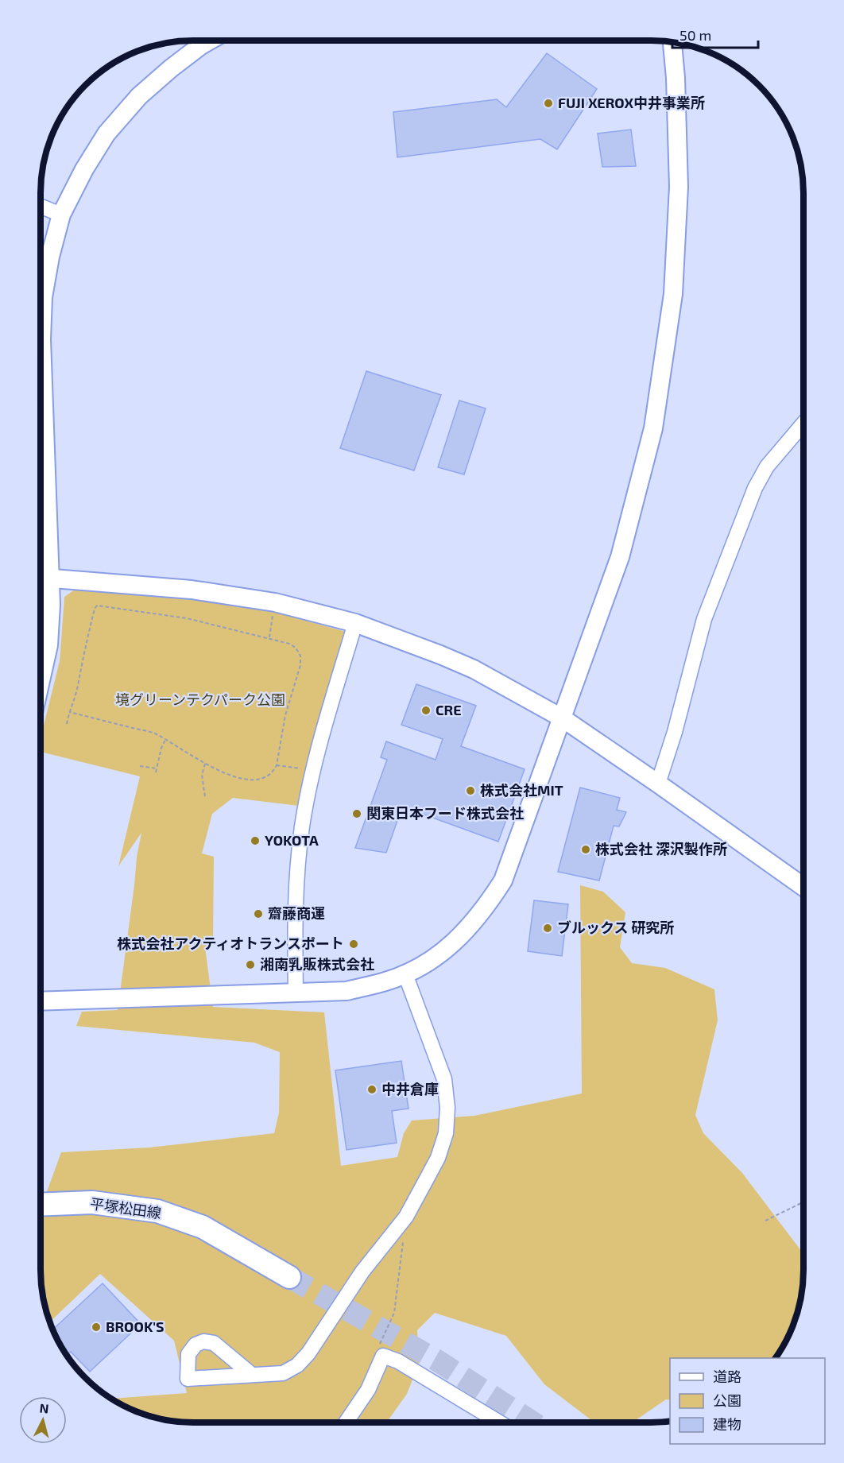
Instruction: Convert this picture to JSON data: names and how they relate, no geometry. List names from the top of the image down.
{
  "streets": {
    "main road": ["平塚松田線"]
  },
  "parks": ["境グリーンテクパーク公園"],
  "places": [
    "FUJI XEROX中井事業所",
    "CRE",
    "株式会社MIT",
    "関東日本フード株式会社",
    "YOKOTA",
    "株式会社 深沢製作所",
    "齋藤商運",
    "ブルックス 研究所",
    "株式会社アクティオトランスポート",
    "湘南乳販株式会社",
    "中井倉庫",
    "BROOK'S"
  ],
  "legend": ["道路", "公園", "建物"],
  "scale_bar": "50 m",
  "north": "top"
}
